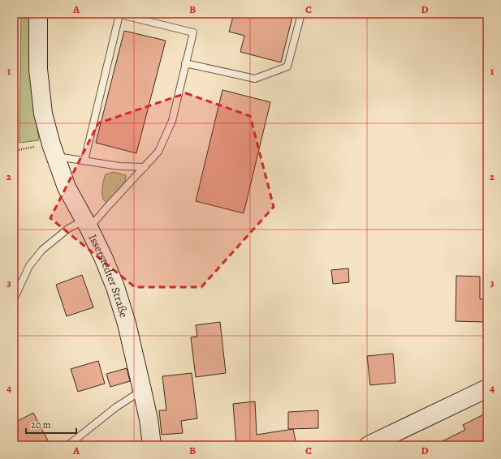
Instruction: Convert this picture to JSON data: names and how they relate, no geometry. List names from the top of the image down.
{
  "streets": {
    "street": ["Isserstedter Straße"]
  },
  "scale_bar": "20 m",
  "grid": {
    "columns": [
      "A",
      "B",
      "C",
      "D"
    ],
    "rows": [
      "1",
      "2",
      "3",
      "4"
    ]
  }
}
